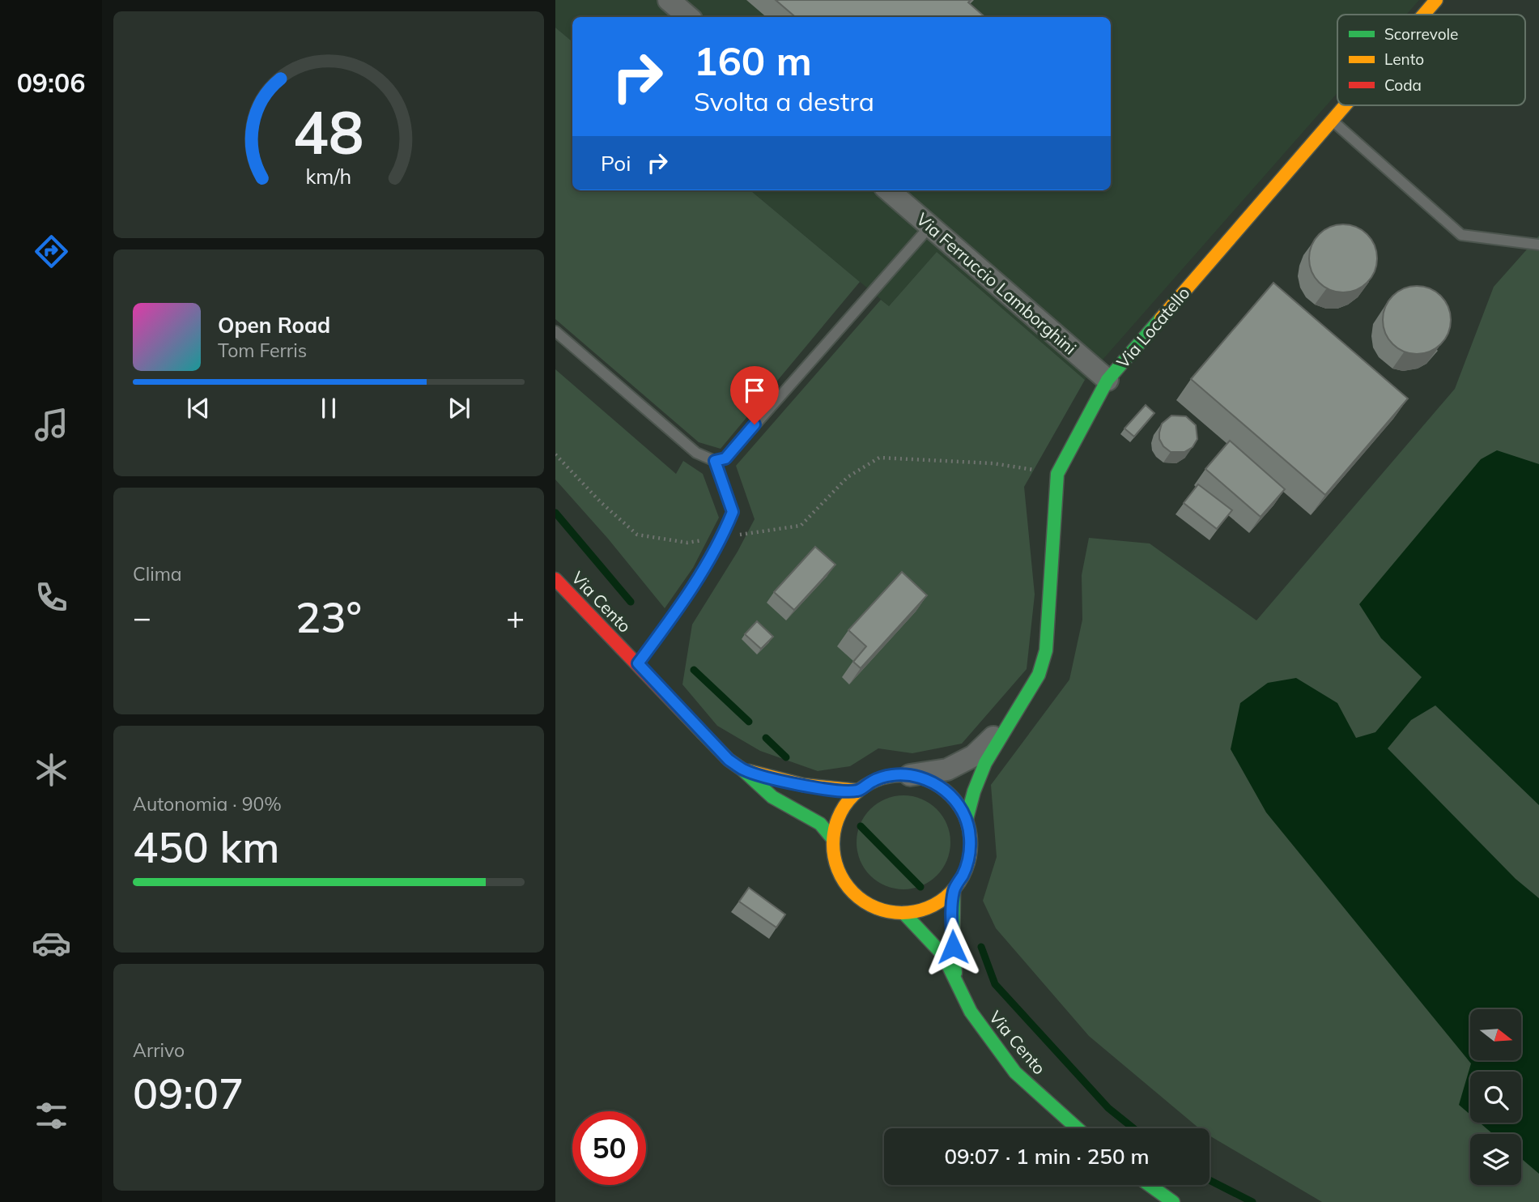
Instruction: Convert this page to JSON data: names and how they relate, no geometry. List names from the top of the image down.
{
  "streets": {
    "main road": ["Via Locatello", "Via Cento"],
    "street": ["Via Ferruccio Lamborghini"]
  },
  "crossings": [
    ["Via Ferruccio Lamborghini", "Via Locatello"],
    ["Via Locatello", "Via Cento"]
  ],
  "legend": ["Scorrevole", "Lento", "Coda"],
  "north": "right",
  "page": {
    "tabs": "09:06",
    "turn": ["160 m", "Svolta a destra"],
    "then": "Poi",
    "song": ["Open Road", "Tom Ferris"],
    "tile": [
      "Clima",
      ["Autonomia · 90%", "450 km"],
      ["Arrivo", "09:07"]
    ],
    "heat": ["−", "23°", "+"],
    "limit": "50",
    "trip": "09:07 · 1 min · 250 m",
    "gauge": ["48", "km/h"]
  }
}
